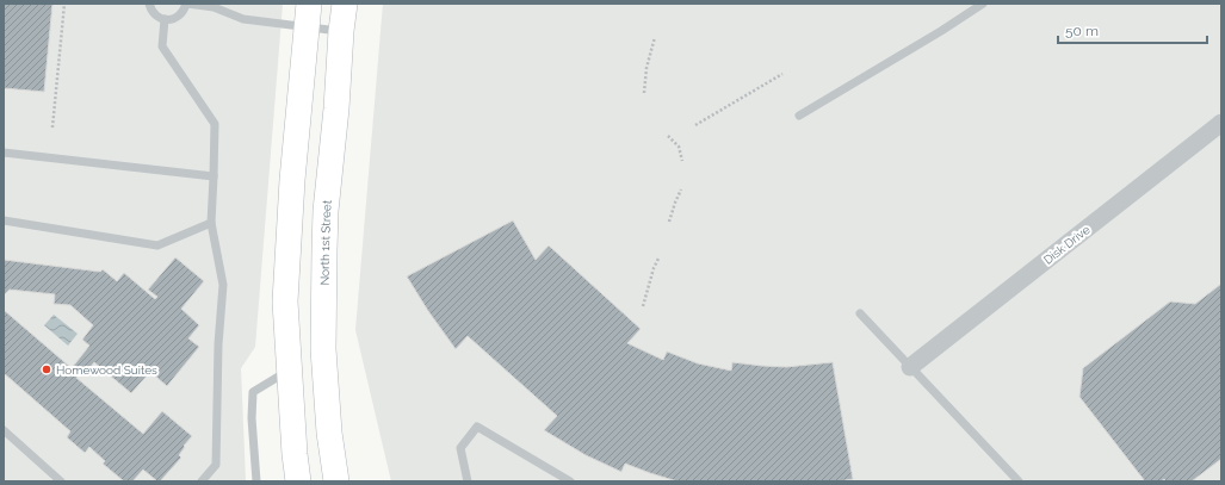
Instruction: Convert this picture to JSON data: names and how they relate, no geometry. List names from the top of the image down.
{
  "streets": {
    "main road": ["North 1st Street"],
    "street": ["Disk Drive"]
  },
  "places": ["Homewood Suites"],
  "scale_bar": "50 m"
}
